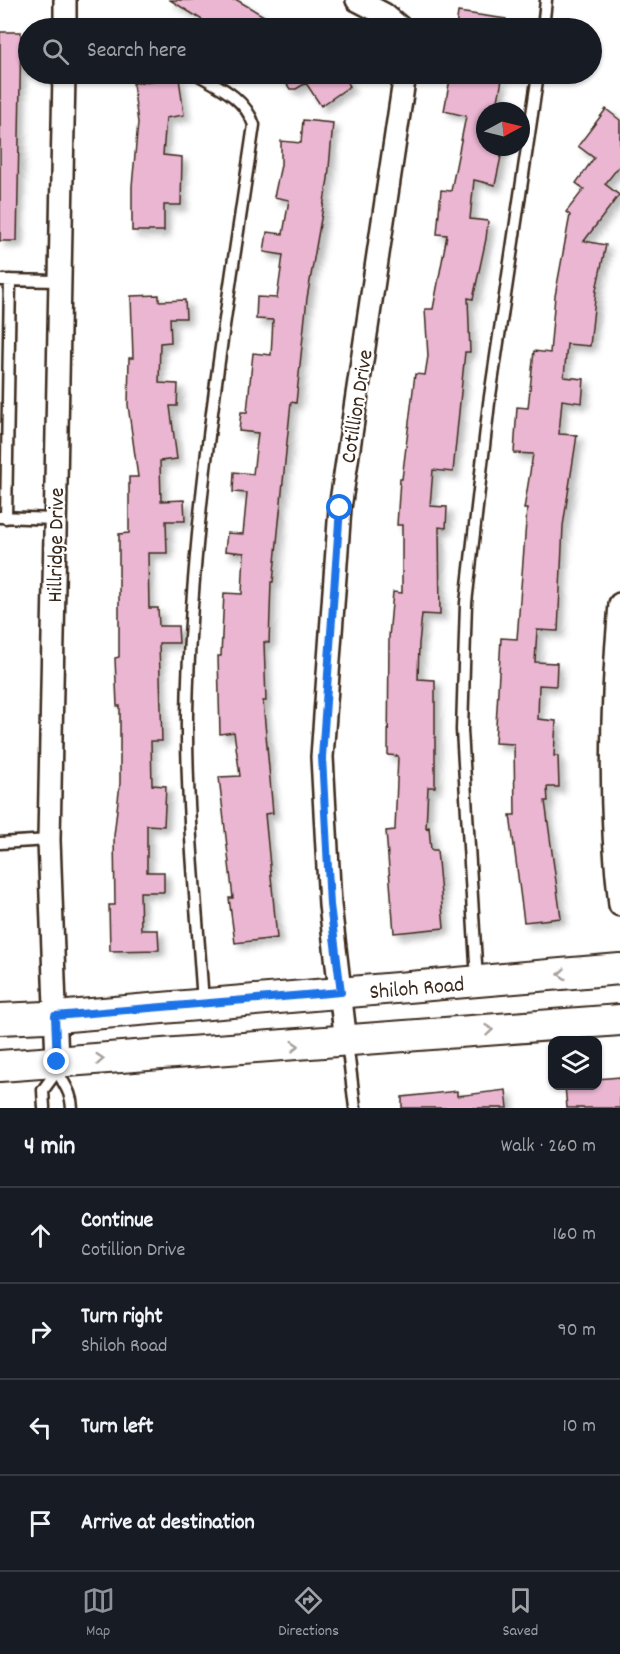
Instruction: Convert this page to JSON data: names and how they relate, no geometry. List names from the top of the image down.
{
  "streets": {
    "main road": ["Shiloh Road"],
    "street": ["Cotillion Drive", "Hillridge Drive"]
  },
  "crossings": [
    ["Cotillion Drive", "Shiloh Road"],
    ["Hillridge Drive", "Shiloh Road"]
  ],
  "north": "right",
  "page": {
    "search": "Search here",
    "heading": ["4 min", "Walk · 260 m"],
    "list": [
      ["Continue", "Cotillion Drive", "160 m"],
      ["Turn right", "Shiloh Road", "90 m"],
      ["Turn left", "10 m"],
      "Arrive at destination"
    ],
    "nav": ["Map", "Directions", "Saved"]
  }
}
